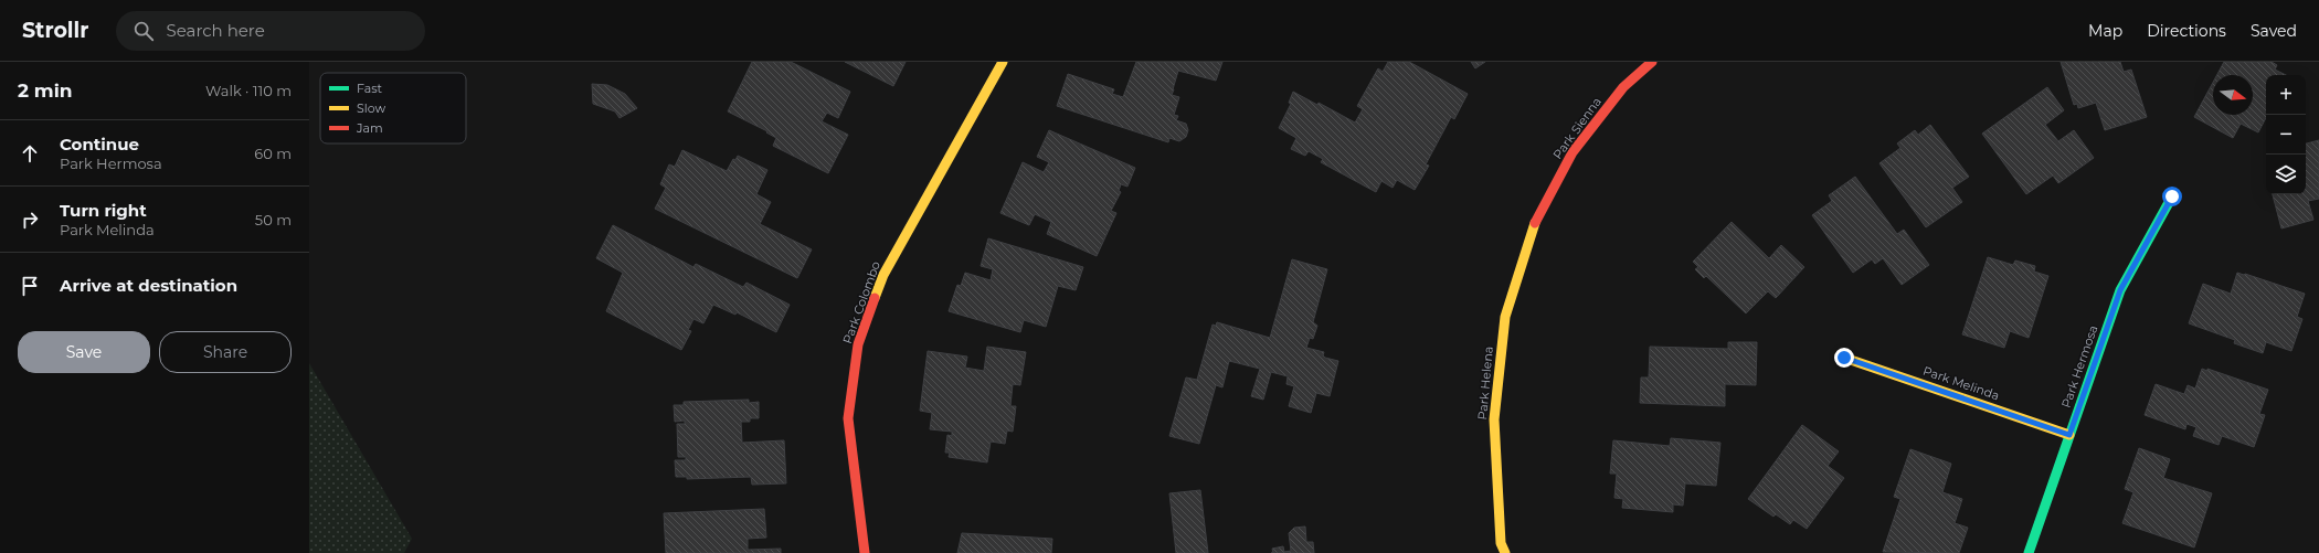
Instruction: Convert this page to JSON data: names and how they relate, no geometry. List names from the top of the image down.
{
  "streets": {
    "street": [
      "Park Sienna",
      "Park Colombo",
      "Park Hermosa",
      "Park Helena",
      "Park Melinda"
    ]
  },
  "crossings": [
    ["Park Sienna", "Park Helena"],
    ["Park Hermosa", "Park Melinda"]
  ],
  "legend": ["Fast", "Slow", "Jam"],
  "north": "right",
  "page": {
    "header": "Strollr",
    "search": "Search here",
    "nav": ["Map", "Directions", "Saved"],
    "heading": ["2 min", "Walk · 110 m"],
    "map_buttons": ["+", "−"],
    "list": [
      ["Continue", "Park Hermosa", "60 m"],
      ["Turn right", "Park Melinda", "50 m"],
      "Arrive at destination"
    ],
    "buttons": ["Save", "Share"]
  }
}
